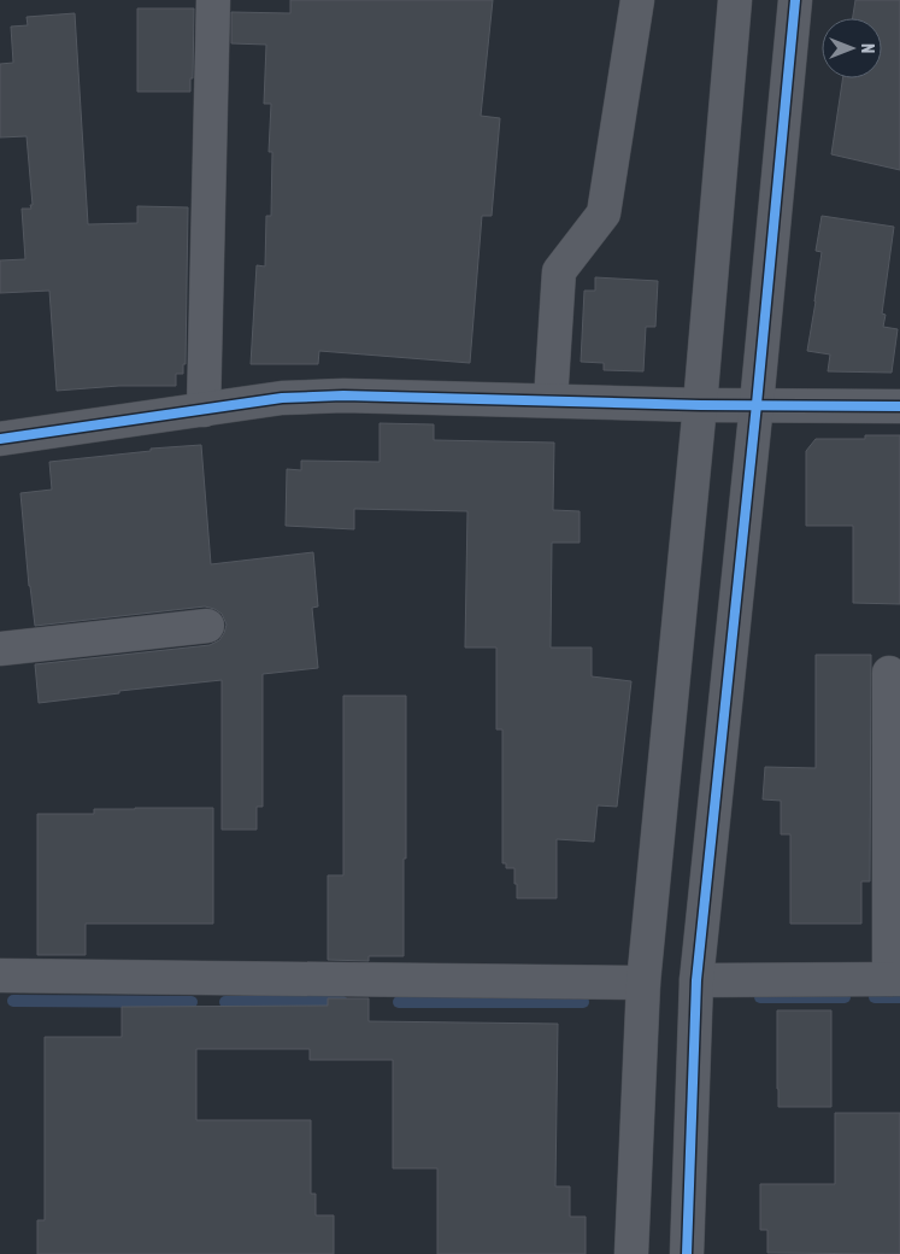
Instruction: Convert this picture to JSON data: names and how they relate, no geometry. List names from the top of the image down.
{
  "north": "right"
}
